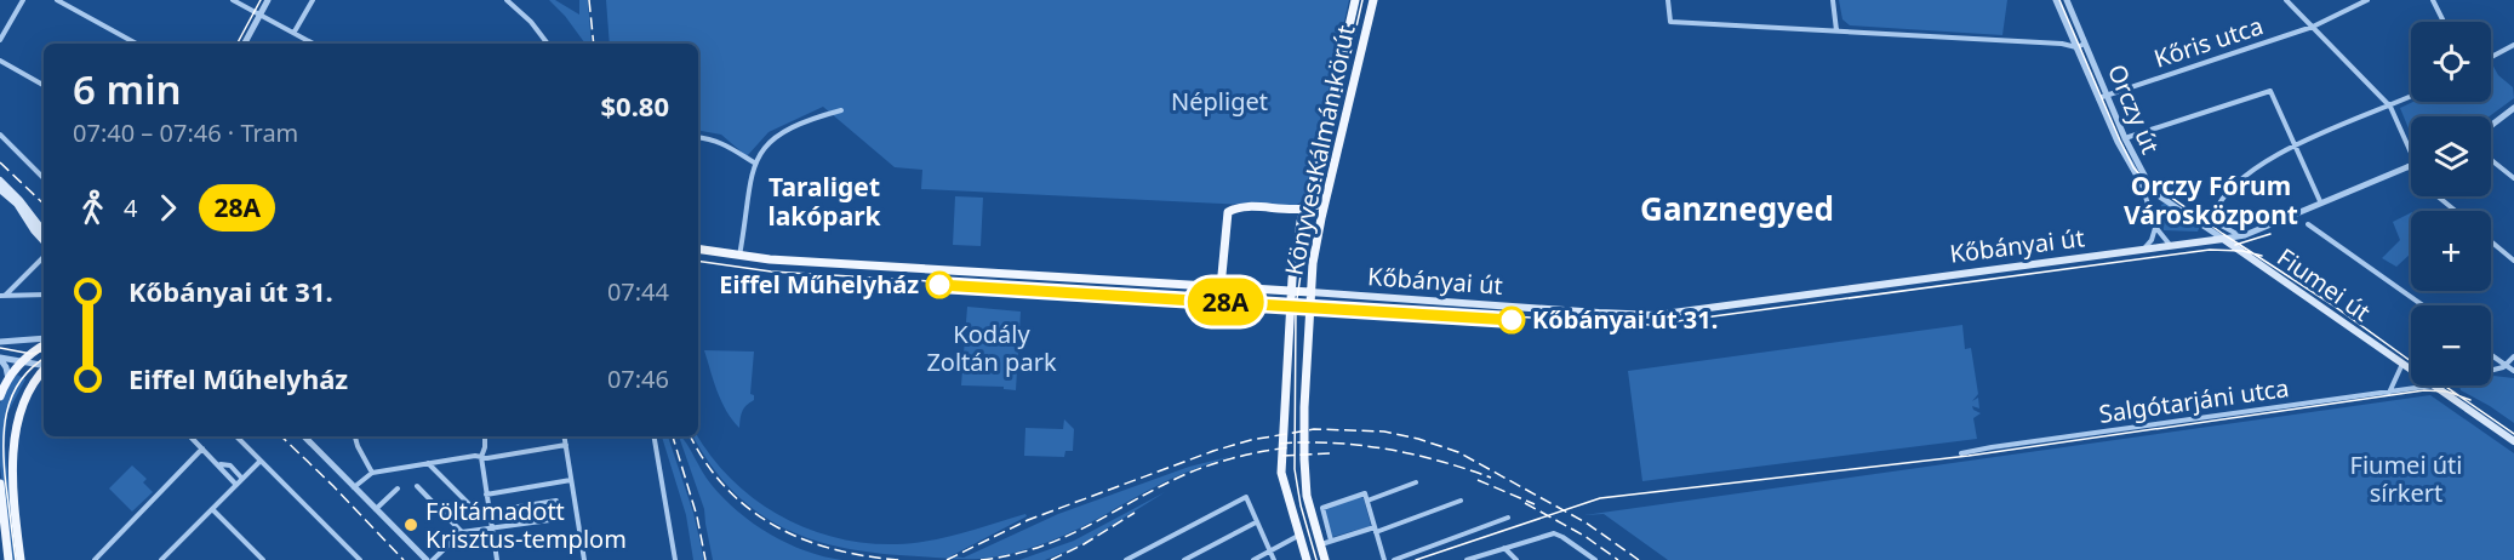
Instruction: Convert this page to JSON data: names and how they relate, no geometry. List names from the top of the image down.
{
  "streets": {
    "main road": ["Könyves Kálmán körút", "Kőbányai út", "Fiumei út"],
    "street": ["Kőris utca", "Orczy út", "Salgótarjáni utca"]
  },
  "crossings": [
    ["Kőris utca", "Orczy út"],
    ["Könyves Kálmán körút", "Kőbányai út"],
    ["Kőbányai út", "Fiumei út"],
    ["Fiumei út", "Salgótarjáni utca"]
  ],
  "districts": ["Orczy Fórum Városközpont", "Taraliget lakópark", "Ganznegyed"],
  "parks": ["Népliget", "Kodály Zoltán park", "Fiumei úti sírkert"],
  "places": ["Eiffel Műhelyház", "Kőbányai út 31.", "Föltámadott Krisztus-templom"],
  "lines": ["tram line 28A"],
  "page": {
    "on_map": "28A",
    "map_buttons": ["+", "−"],
    "heading": ["6 min", "07:40 – 07:46 · Tram", "$0.80"],
    "legs": ["4", "28A"],
    "list": [
      {
        "name": "Kőbányai út 31.",
        "value": "07:44"
      },
      {
        "name": "Eiffel Műhelyház",
        "value": "07:46"
      }
    ]
  }
}
